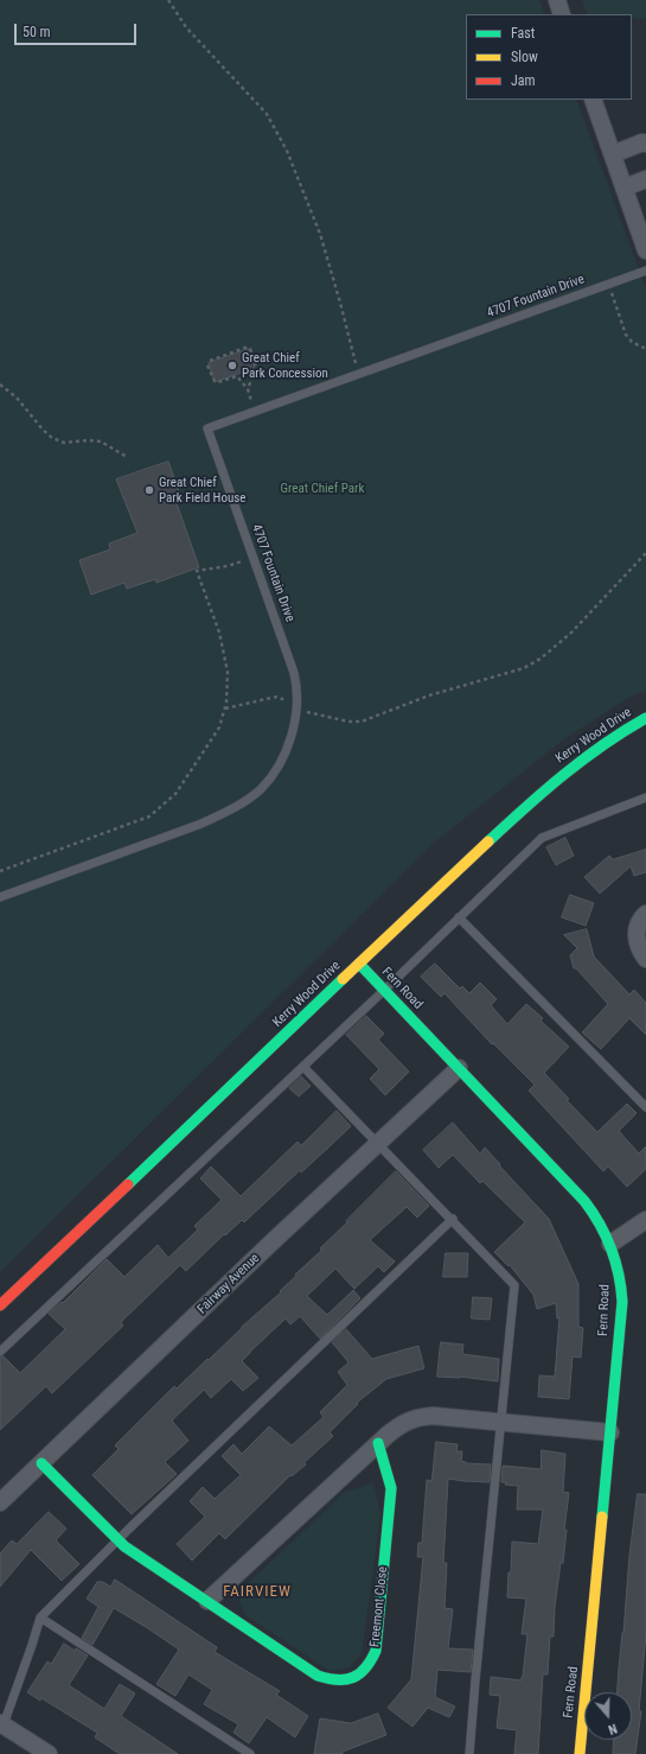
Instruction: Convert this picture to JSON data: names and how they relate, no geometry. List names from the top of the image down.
{
  "streets": {
    "street": [
      "Kerry Wood Drive",
      "Fern Road",
      "Fairway Avenue",
      "Freemont Close"
    ],
    "lane": ["4707 Fountain Drive"]
  },
  "crossings": [
    ["Kerry Wood Drive", "Fern Road"],
    ["Fern Road", "Fairway Avenue"],
    ["Fairway Avenue", "Freemont Close"]
  ],
  "districts": ["FAIRVIEW"],
  "parks": ["Great Chief Park"],
  "places": ["Great Chief Park Concession", "Great Chief Park Field House"],
  "legend": ["Fast", "Slow", "Jam"],
  "scale_bar": "50 m",
  "north": "bottom"
}
